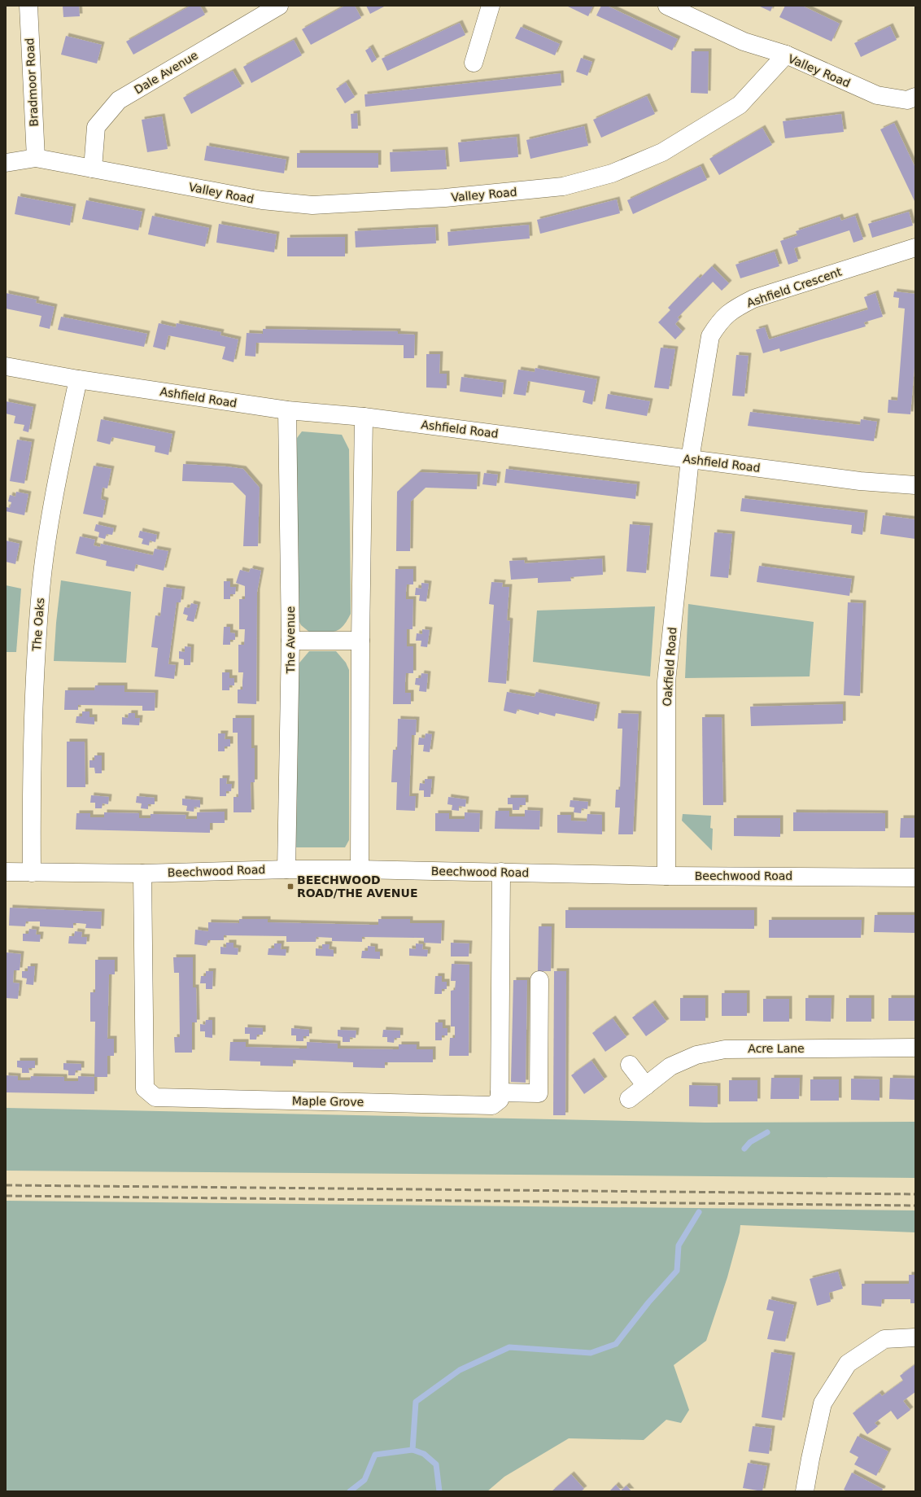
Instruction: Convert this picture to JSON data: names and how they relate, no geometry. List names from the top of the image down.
{
  "streets": {
    "street": [
      "Valley Road",
      "Dale Avenue",
      "Bradmoor Road",
      "Ashfield Crescent",
      "Ashfield Road",
      "The Oaks",
      "The Avenue",
      "Oakfield Road",
      "Beechwood Road",
      "Acre Lane",
      "Maple Grove"
    ]
  },
  "crossings": [
    ["Valley Road", "Dale Avenue"],
    ["Valley Road", "Bradmoor Road"],
    ["Ashfield Crescent", "Ashfield Road"],
    ["Ashfield Crescent", "Oakfield Road"],
    ["Ashfield Road", "The Oaks"],
    ["Ashfield Road", "The Avenue"],
    ["Ashfield Road", "Oakfield Road"],
    ["The Oaks", "Beechwood Road"],
    ["The Avenue", "Beechwood Road"],
    ["Oakfield Road", "Beechwood Road"],
    ["Beechwood Road", "Maple Grove"]
  ],
  "places": {
    "transit": ["BEECHWOOD ROAD/THE AVENUE"]
  }
}
